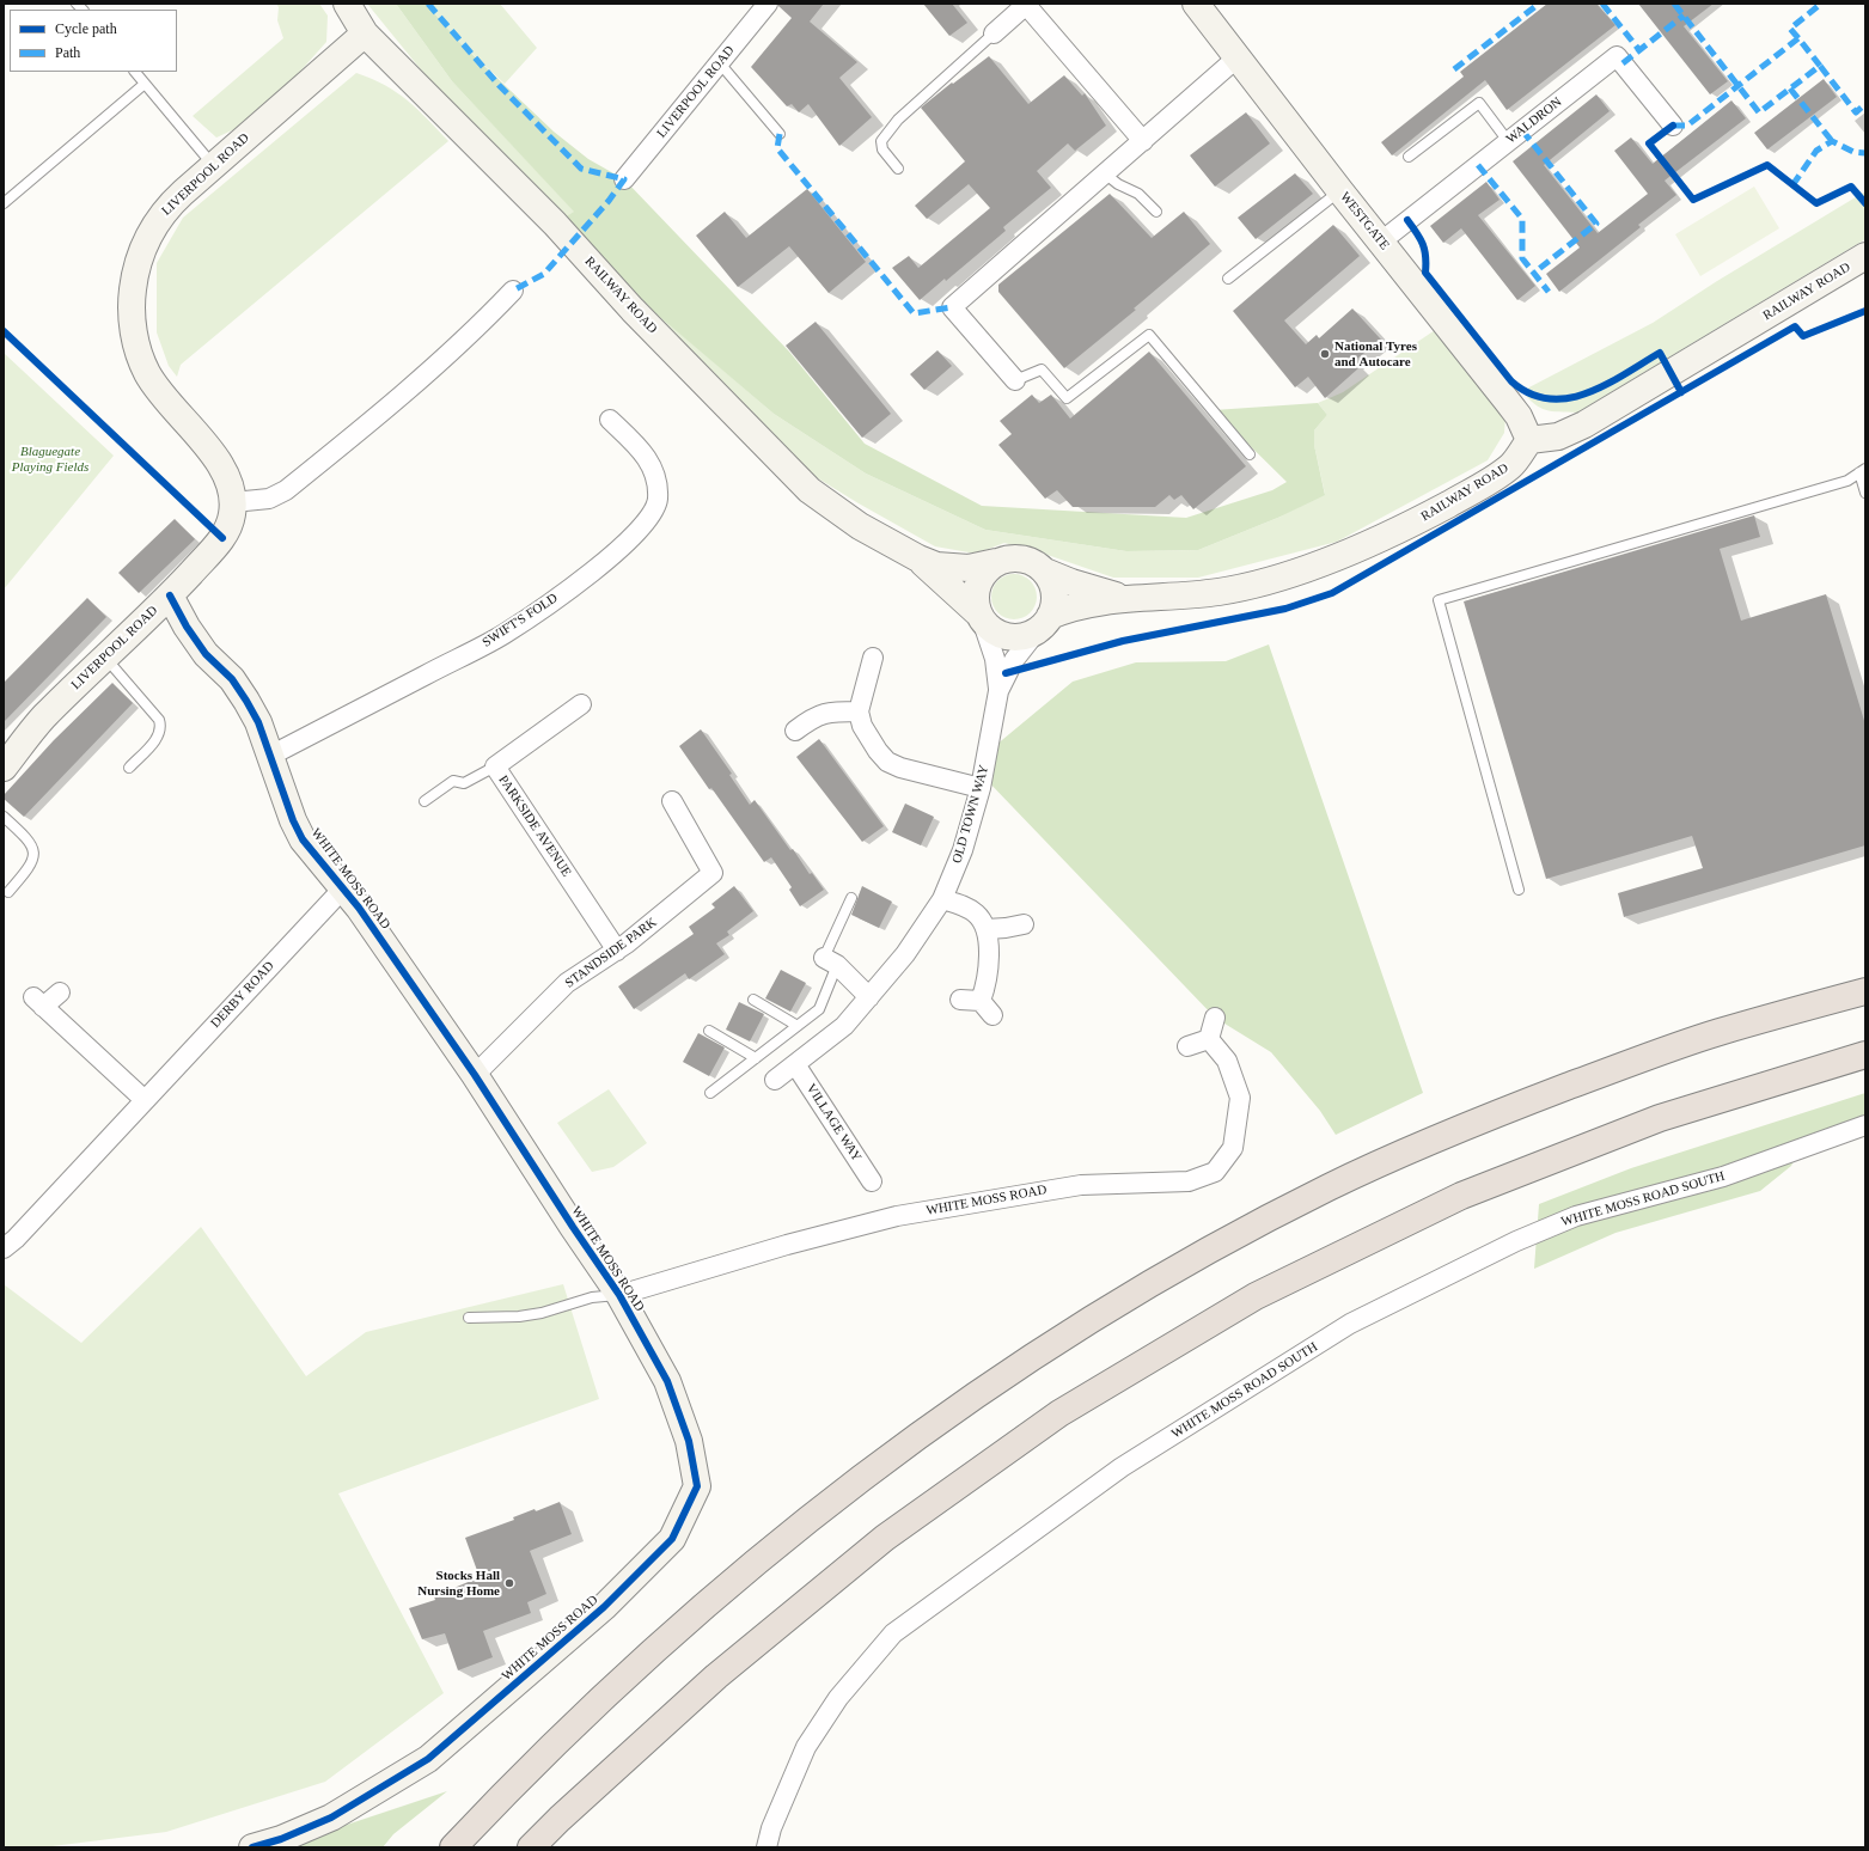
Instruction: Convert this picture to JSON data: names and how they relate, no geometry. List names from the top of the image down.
{
  "streets": {
    "main road": [
      "LIVERPOOL ROAD",
      "WESTGATE",
      "RAILWAY ROAD",
      "WHITE MOSS ROAD"
    ],
    "street": [
      "WALDRON",
      "SWIFT'S FOLD",
      "OLD TOWN WAY",
      "PARKSIDE AVENUE",
      "STANDSIDE PARK",
      "DERBY ROAD",
      "VILLAGE WAY",
      "WHITE MOSS ROAD SOUTH"
    ]
  },
  "crossings": [
    ["LIVERPOOL ROAD", "RAILWAY ROAD"],
    ["LIVERPOOL ROAD", "WHITE MOSS ROAD"],
    ["WALDRON", "WESTGATE"],
    ["WESTGATE", "RAILWAY ROAD"],
    ["RAILWAY ROAD", "OLD TOWN WAY"],
    ["SWIFT'S FOLD", "WHITE MOSS ROAD"],
    ["OLD TOWN WAY", "VILLAGE WAY"],
    ["PARKSIDE AVENUE", "STANDSIDE PARK"],
    ["WHITE MOSS ROAD", "STANDSIDE PARK"],
    ["WHITE MOSS ROAD", "DERBY ROAD"]
  ],
  "parks": ["Blaguegate Playing Fields"],
  "places": ["National Tyres and Autocare", "Stocks Hall Nursing Home"],
  "legend": ["Cycle path", "Path"]
}
